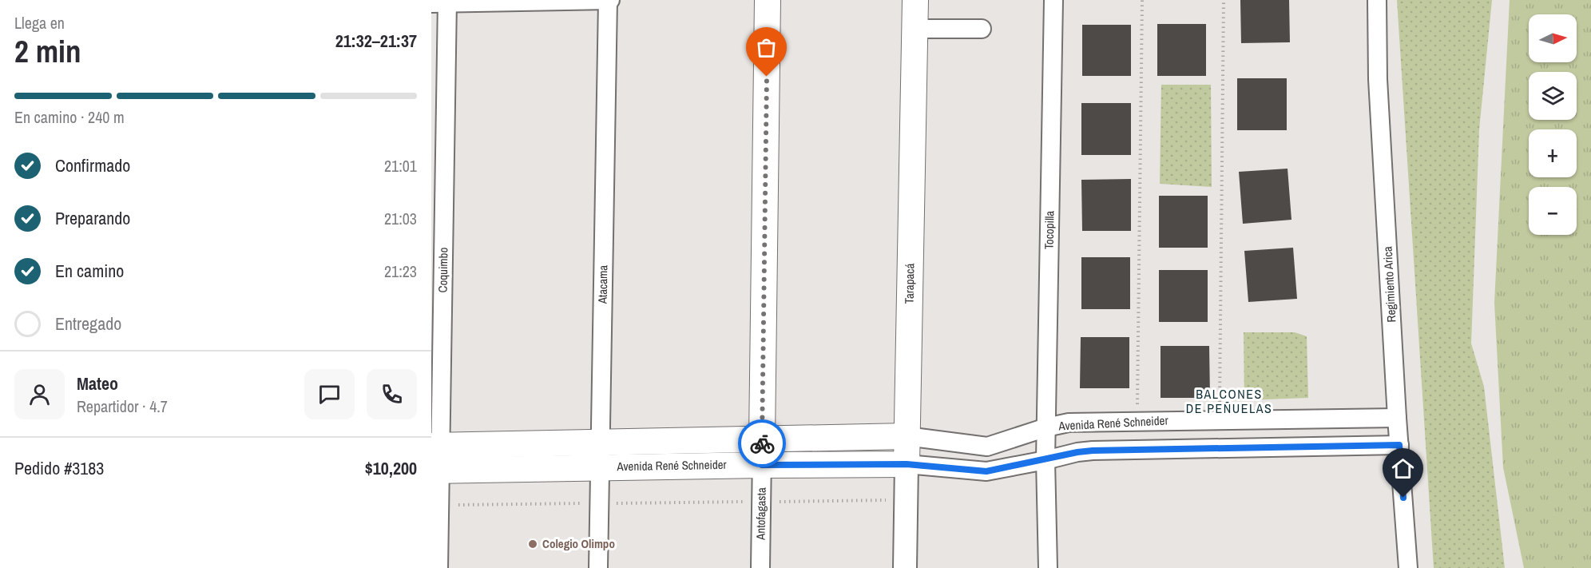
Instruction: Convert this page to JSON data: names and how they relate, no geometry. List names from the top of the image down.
{
  "streets": {
    "main road": ["Tarapacá", "Avenida René Schneider", "Antofagasta"],
    "street": [
      "Tocopilla",
      "Coquimbo",
      "Atacama",
      "Regimiento Arica"
    ]
  },
  "crossings": [
    ["Tocopilla", "Avenida René Schneider"],
    ["Coquimbo", "Avenida René Schneider"],
    ["Tarapacá", "Avenida René Schneider"],
    ["Atacama", "Avenida René Schneider"],
    ["Regimiento Arica", "Avenida René Schneider"],
    ["Avenida René Schneider", "Antofagasta"]
  ],
  "districts": ["BALCONES DE PEÑUELAS"],
  "places": ["Colegio Olimpo"],
  "north": "right",
  "page": {
    "heading": ["2 min", "Llega en", "21:32–21:37"],
    "panel": [
      "Mateo",
      "Repartidor · 4.7",
      "Pedido #3183",
      "$10,200"
    ],
    "map_buttons": ["+", "−"],
    "bar": "En camino · 240 m",
    "list": [
      ["Confirmado", "21:01"],
      ["Preparando", "21:03"],
      ["En camino", "21:23"],
      "Entregado"
    ]
  }
}
